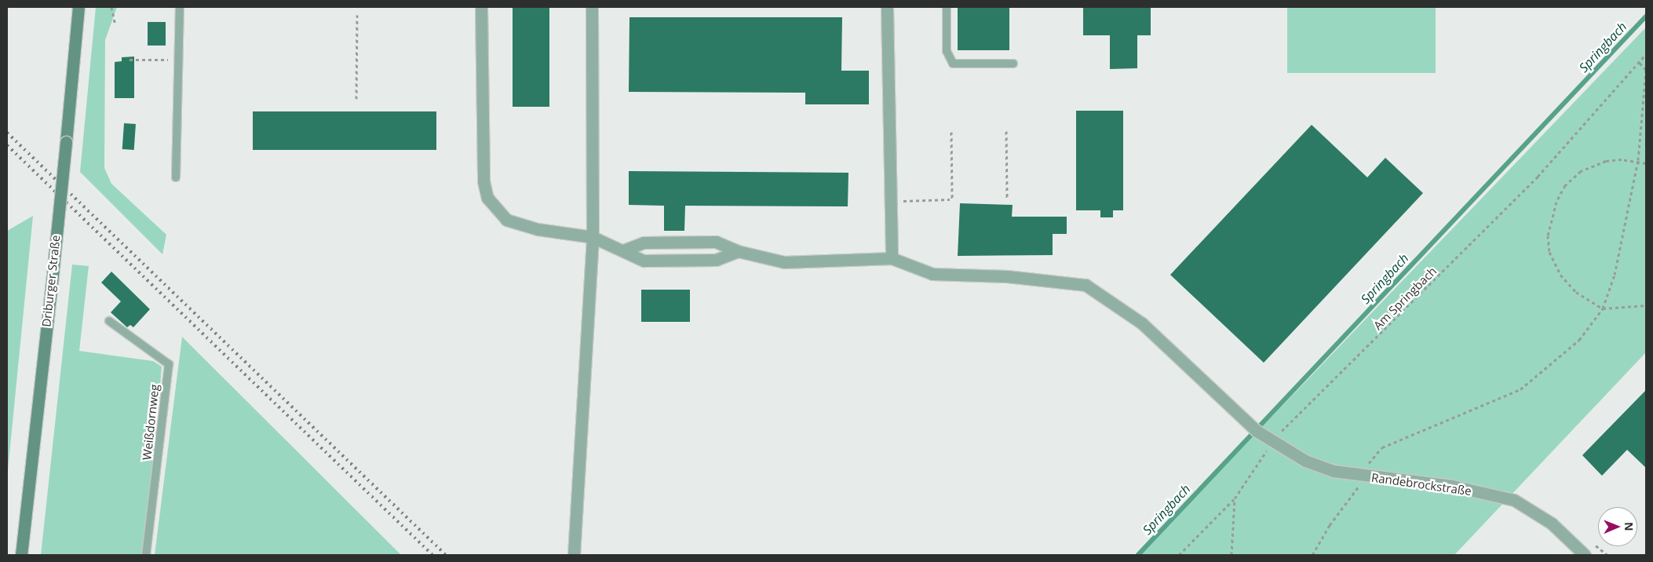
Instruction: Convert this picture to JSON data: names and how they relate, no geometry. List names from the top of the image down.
{
  "streets": {
    "main road": ["Driburger Straße"],
    "street": ["Randebrockstraße"],
    "lane": ["Weißdornweg"],
    "path": ["Am Springbach"]
  },
  "crossings": [
    ["Am Springbach", "Randebrockstraße"]
  ],
  "water": ["Springbach"],
  "north": "right"
}
